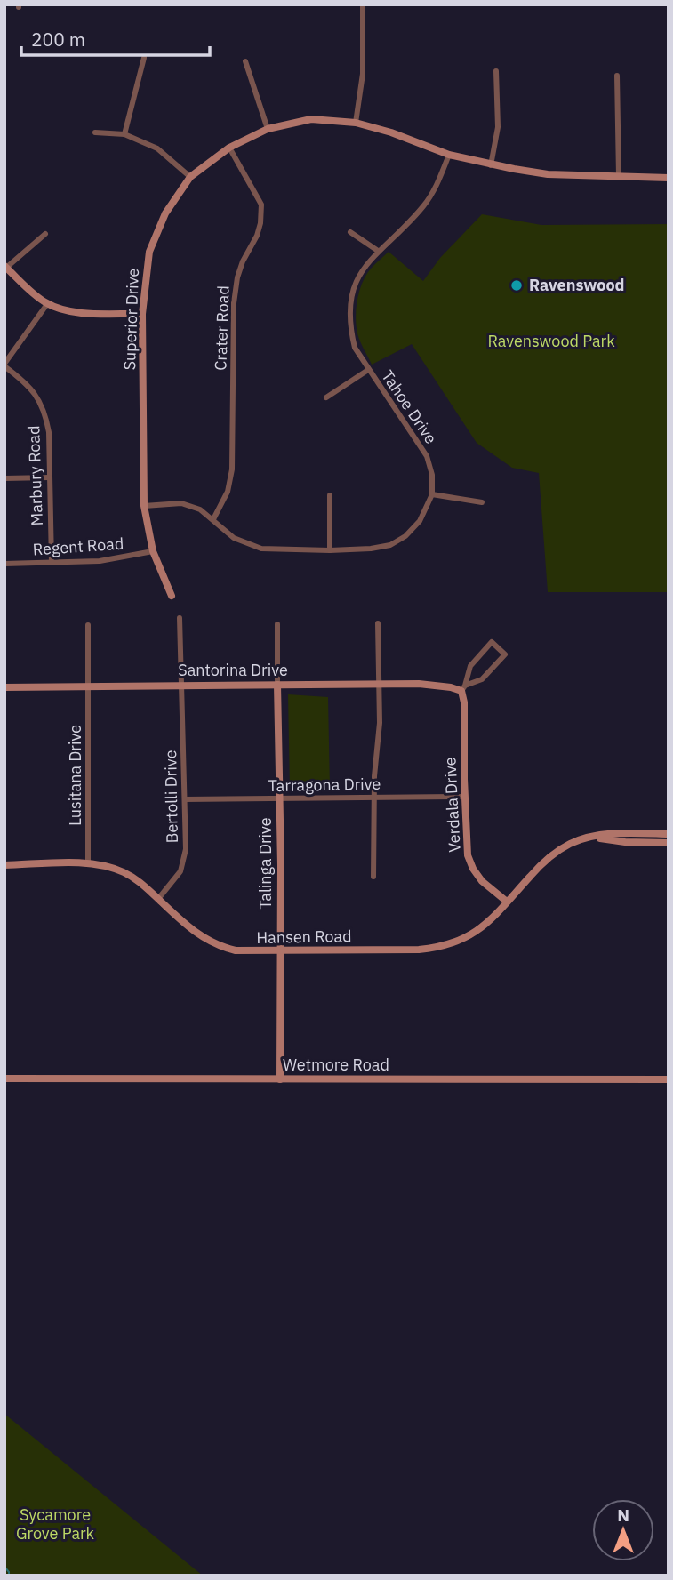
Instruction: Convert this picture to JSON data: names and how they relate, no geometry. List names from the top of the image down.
{
  "streets": {
    "street": [
      "Superior Drive",
      "Crater Road",
      "Tahoe Drive",
      "Marbury Road",
      "Regent Road",
      "Santorina Drive",
      "Lusitana Drive",
      "Tarragona Drive",
      "Bertolli Drive",
      "Verdala Drive",
      "Talinga Drive",
      "Hansen Road",
      "Wetmore Road"
    ]
  },
  "crossings": [
    ["Superior Drive", "Crater Road"],
    ["Superior Drive", "Tahoe Drive"],
    ["Superior Drive", "Regent Road"],
    ["Marbury Road", "Regent Road"],
    ["Santorina Drive", "Lusitana Drive"],
    ["Santorina Drive", "Bertolli Drive"],
    ["Santorina Drive", "Verdala Drive"],
    ["Santorina Drive", "Talinga Drive"],
    ["Lusitana Drive", "Hansen Road"],
    ["Tarragona Drive", "Bertolli Drive"],
    ["Tarragona Drive", "Verdala Drive"],
    ["Tarragona Drive", "Talinga Drive"],
    ["Bertolli Drive", "Hansen Road"],
    ["Verdala Drive", "Hansen Road"],
    ["Talinga Drive", "Hansen Road"],
    ["Talinga Drive", "Wetmore Road"]
  ],
  "parks": ["Ravenswood Park", "Sycamore Grove Park"],
  "places": ["Ravenswood"],
  "scale_bar": "200 m",
  "north": "top"
}
